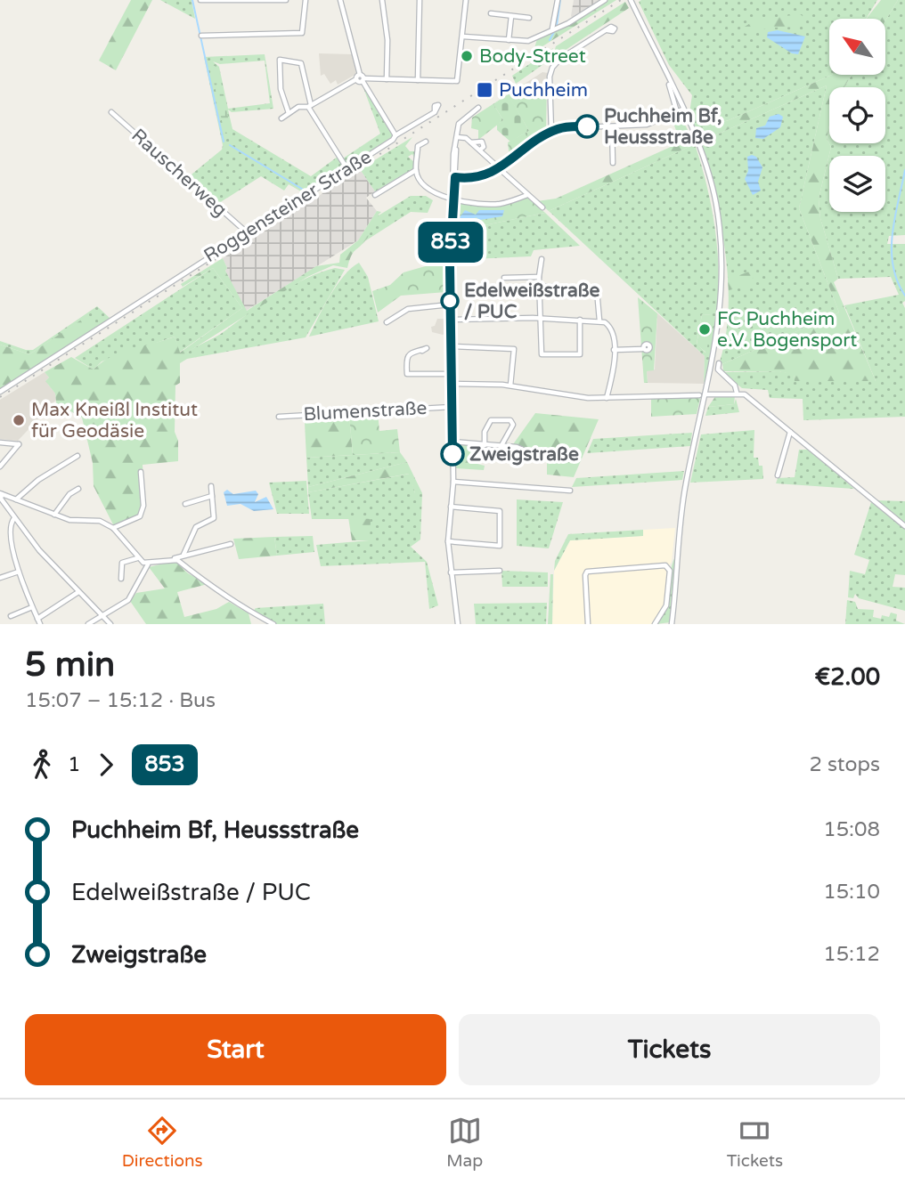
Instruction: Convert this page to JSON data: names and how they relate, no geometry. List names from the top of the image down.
{
  "streets": {
    "street": ["Rauscherweg", "Roggensteiner Straße", "Blumenstraße"]
  },
  "crossings": [
    ["Rauscherweg", "Roggensteiner Straße"]
  ],
  "places": {
    "other": [
      "Body-Street",
      "Puchheim Bf, Heussstraße",
      "Edelweißstraße / PUC",
      "FC Puchheim e.V. Bogensport",
      "Max Kneißl Institut für Geodäsie",
      "Zweigstraße"
    ],
    "transit": ["Puchheim"]
  },
  "lines": ["bus line 853"],
  "north": "top left",
  "page": {
    "on_map": "853",
    "heading": ["5 min", "15:07 – 15:12 · Bus", "€2.00"],
    "legs": ["1", "853", "2 stops"],
    "list": [
      {
        "name": "Puchheim Bf, Heussstraße",
        "value": "15:08"
      },
      {
        "name": "Edelweißstraße / PUC",
        "value": "15:10"
      },
      {
        "name": "Zweigstraße",
        "value": "15:12"
      }
    ],
    "buttons": ["Start", "Tickets"],
    "tabs": ["Directions", "Map", "Tickets"]
  }
}
